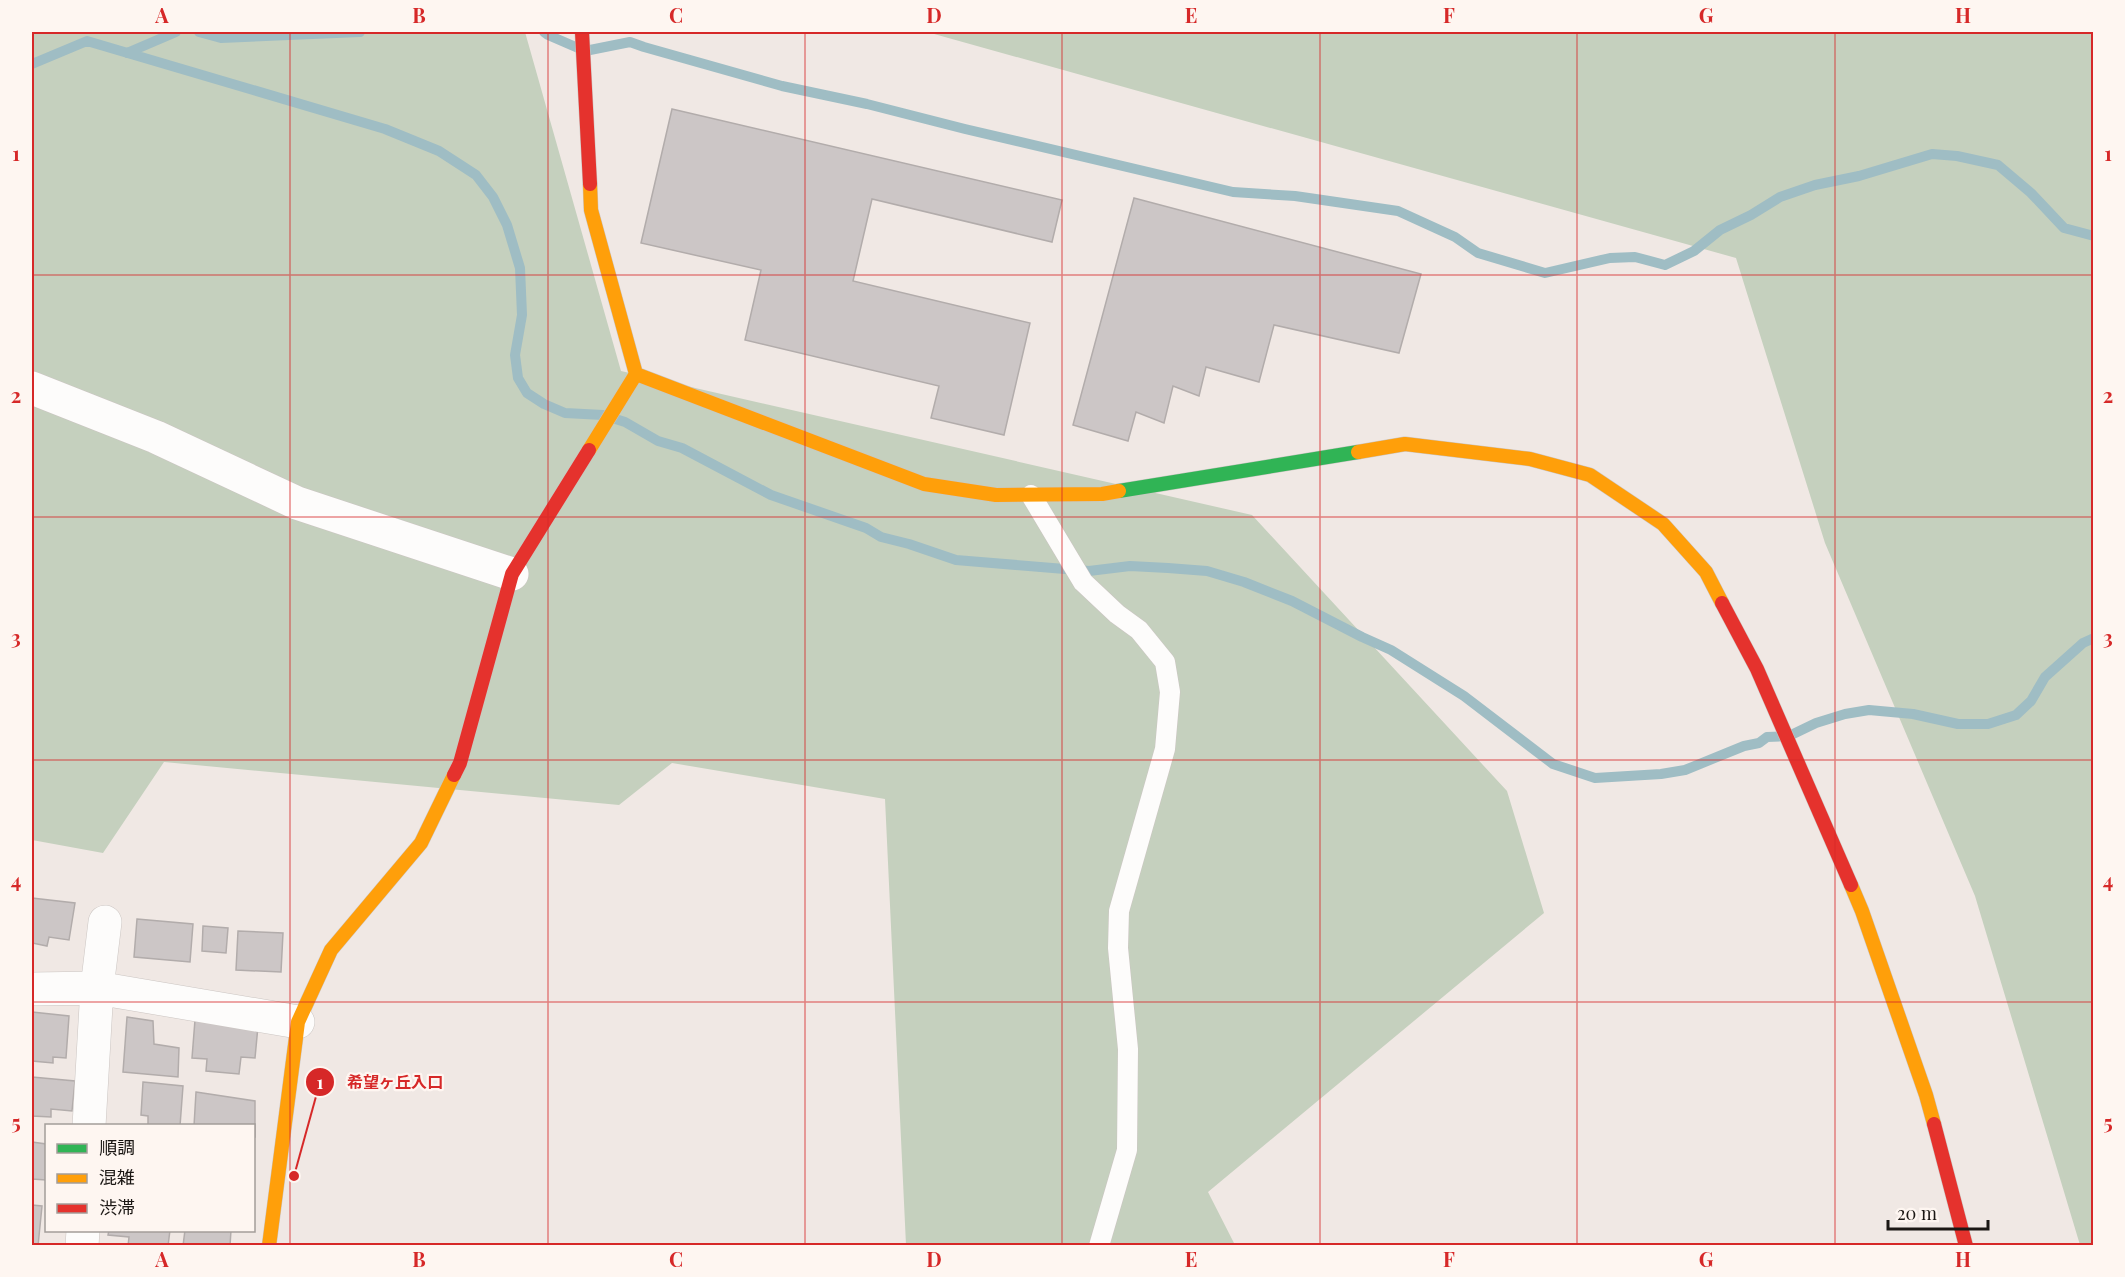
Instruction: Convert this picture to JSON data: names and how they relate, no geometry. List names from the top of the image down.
{
  "places": ["希望ヶ丘入口"],
  "legend": ["順調", "混雑", "渋滞"],
  "scale_bar": "20 m",
  "grid": {
    "columns": [
      "A",
      "B",
      "C",
      "D",
      "E",
      "F",
      "G",
      "H"
    ],
    "rows": [
      "1",
      "2",
      "3",
      "4",
      "5"
    ]
  }
}
